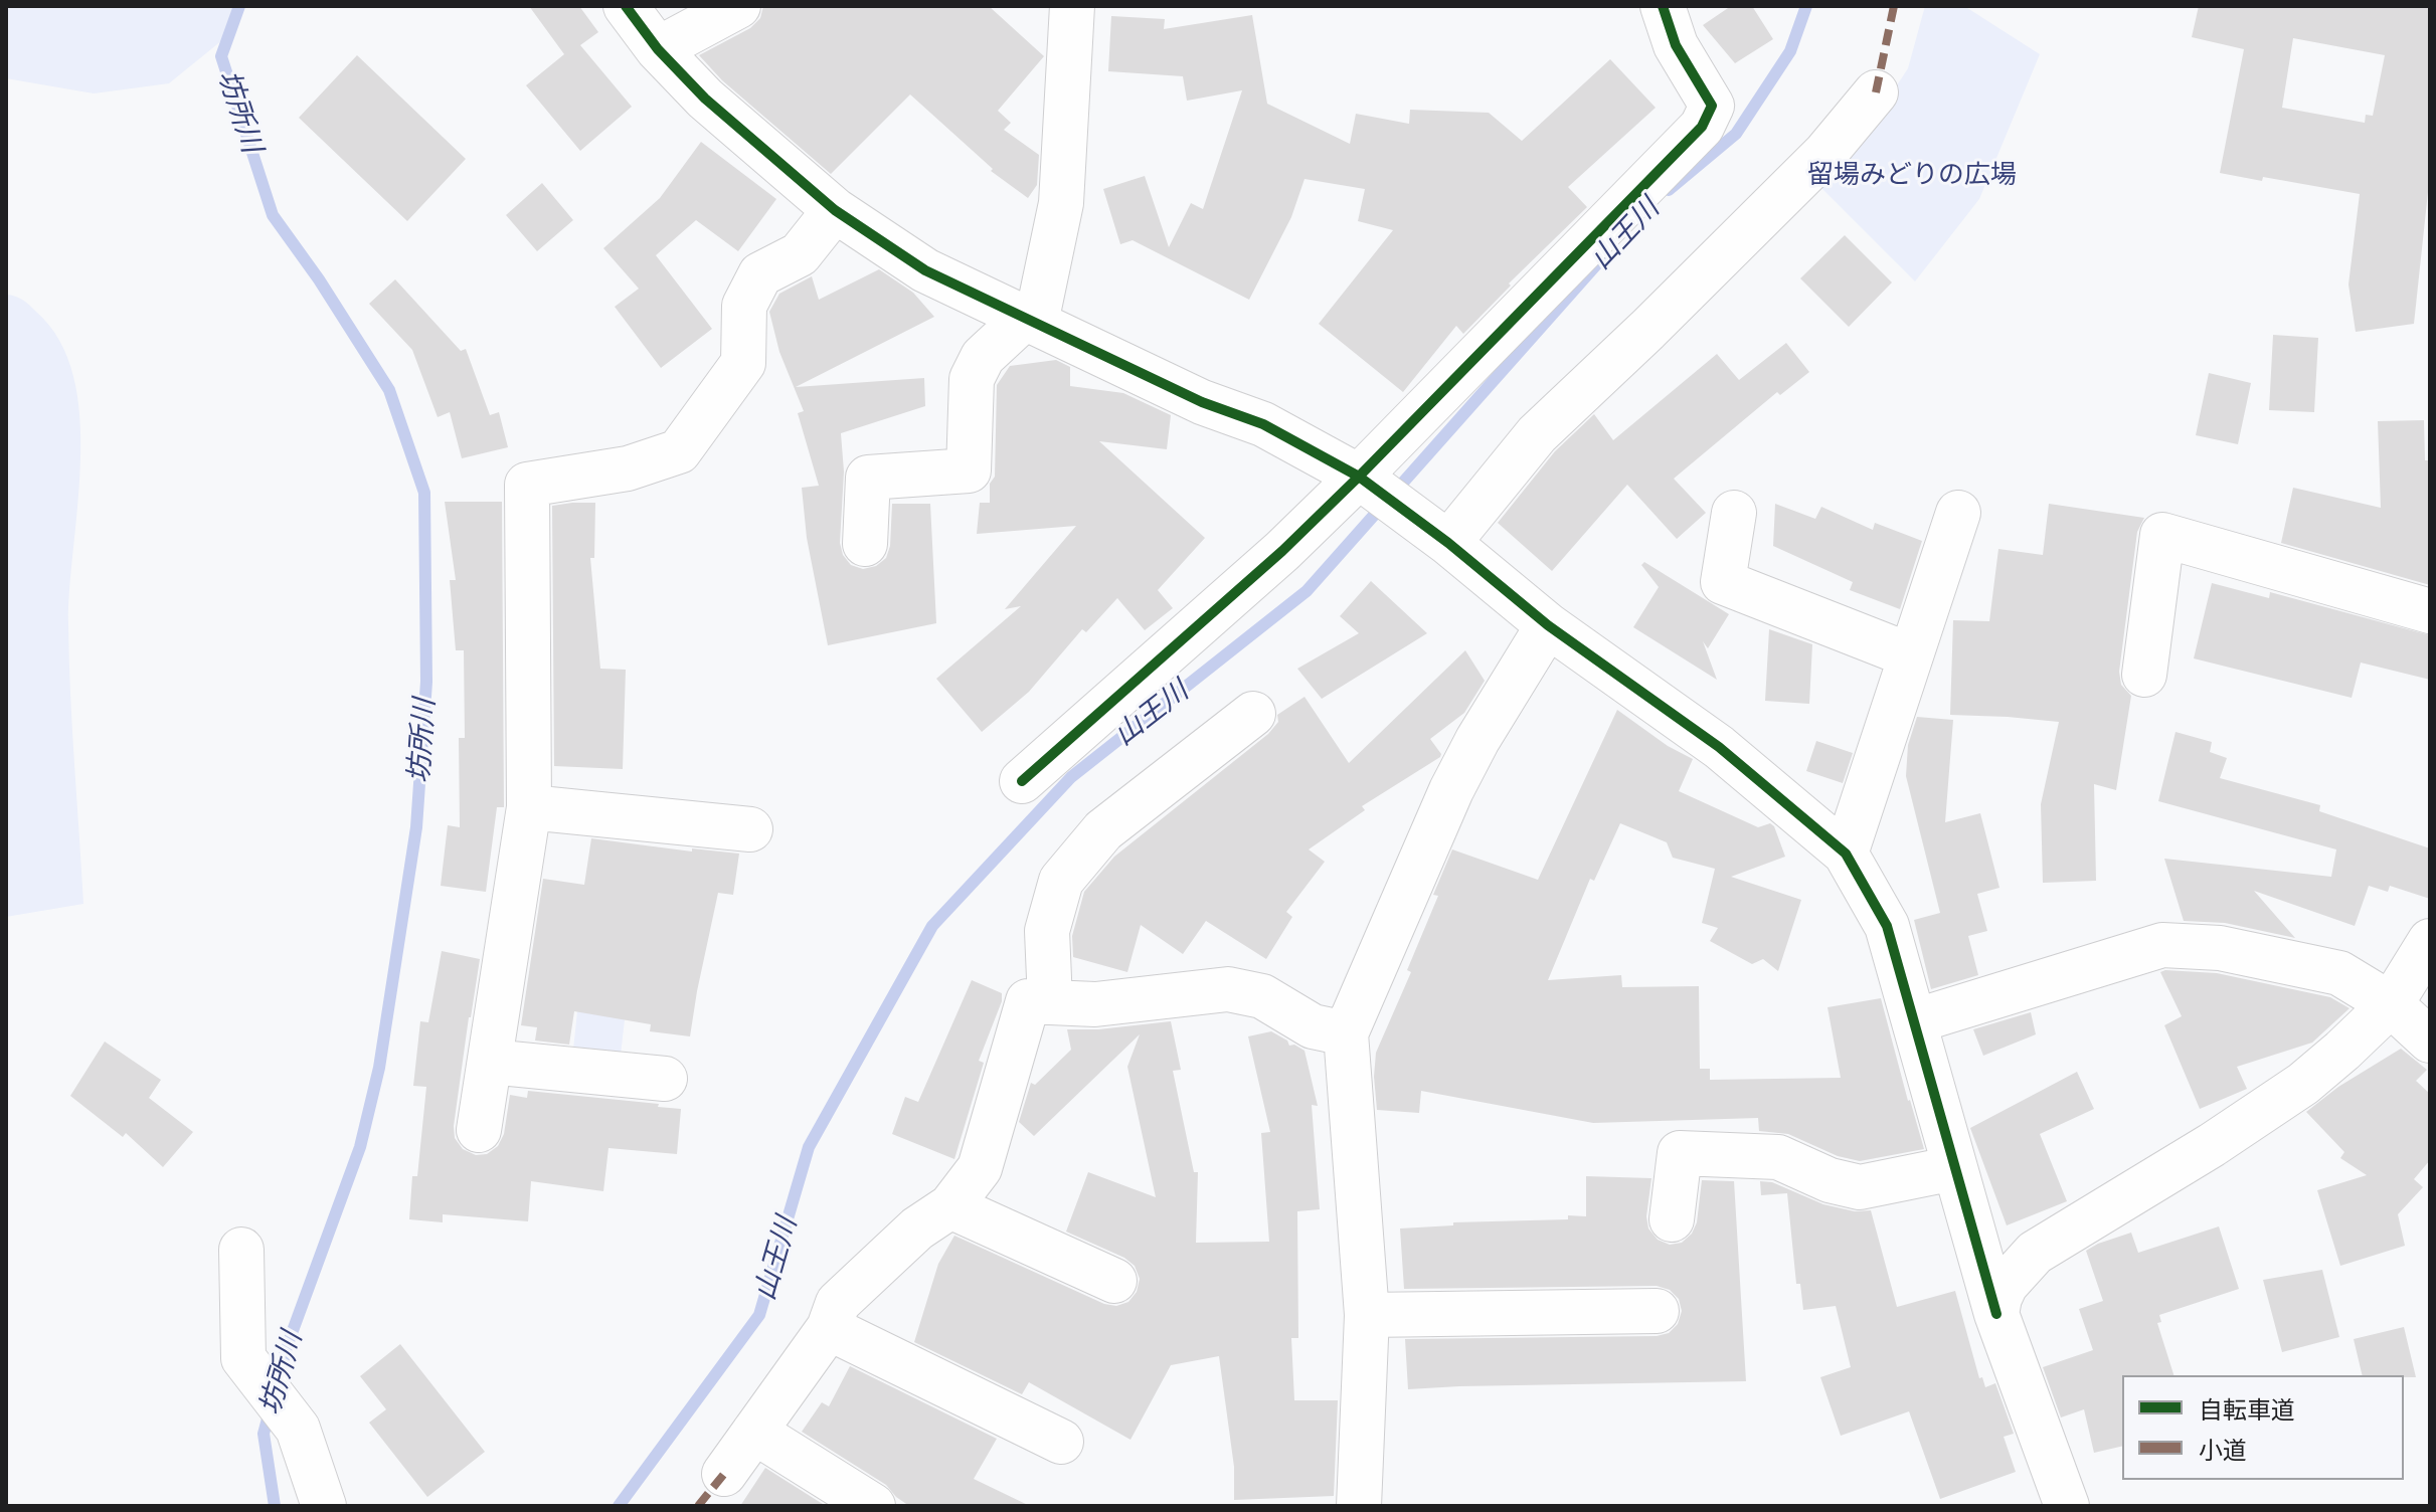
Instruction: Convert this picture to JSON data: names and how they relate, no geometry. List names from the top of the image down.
{
  "water": ["坊所川", "山王川"],
  "parks": ["留場みどりの広場"],
  "legend": ["自転車道", "小道"]
}
